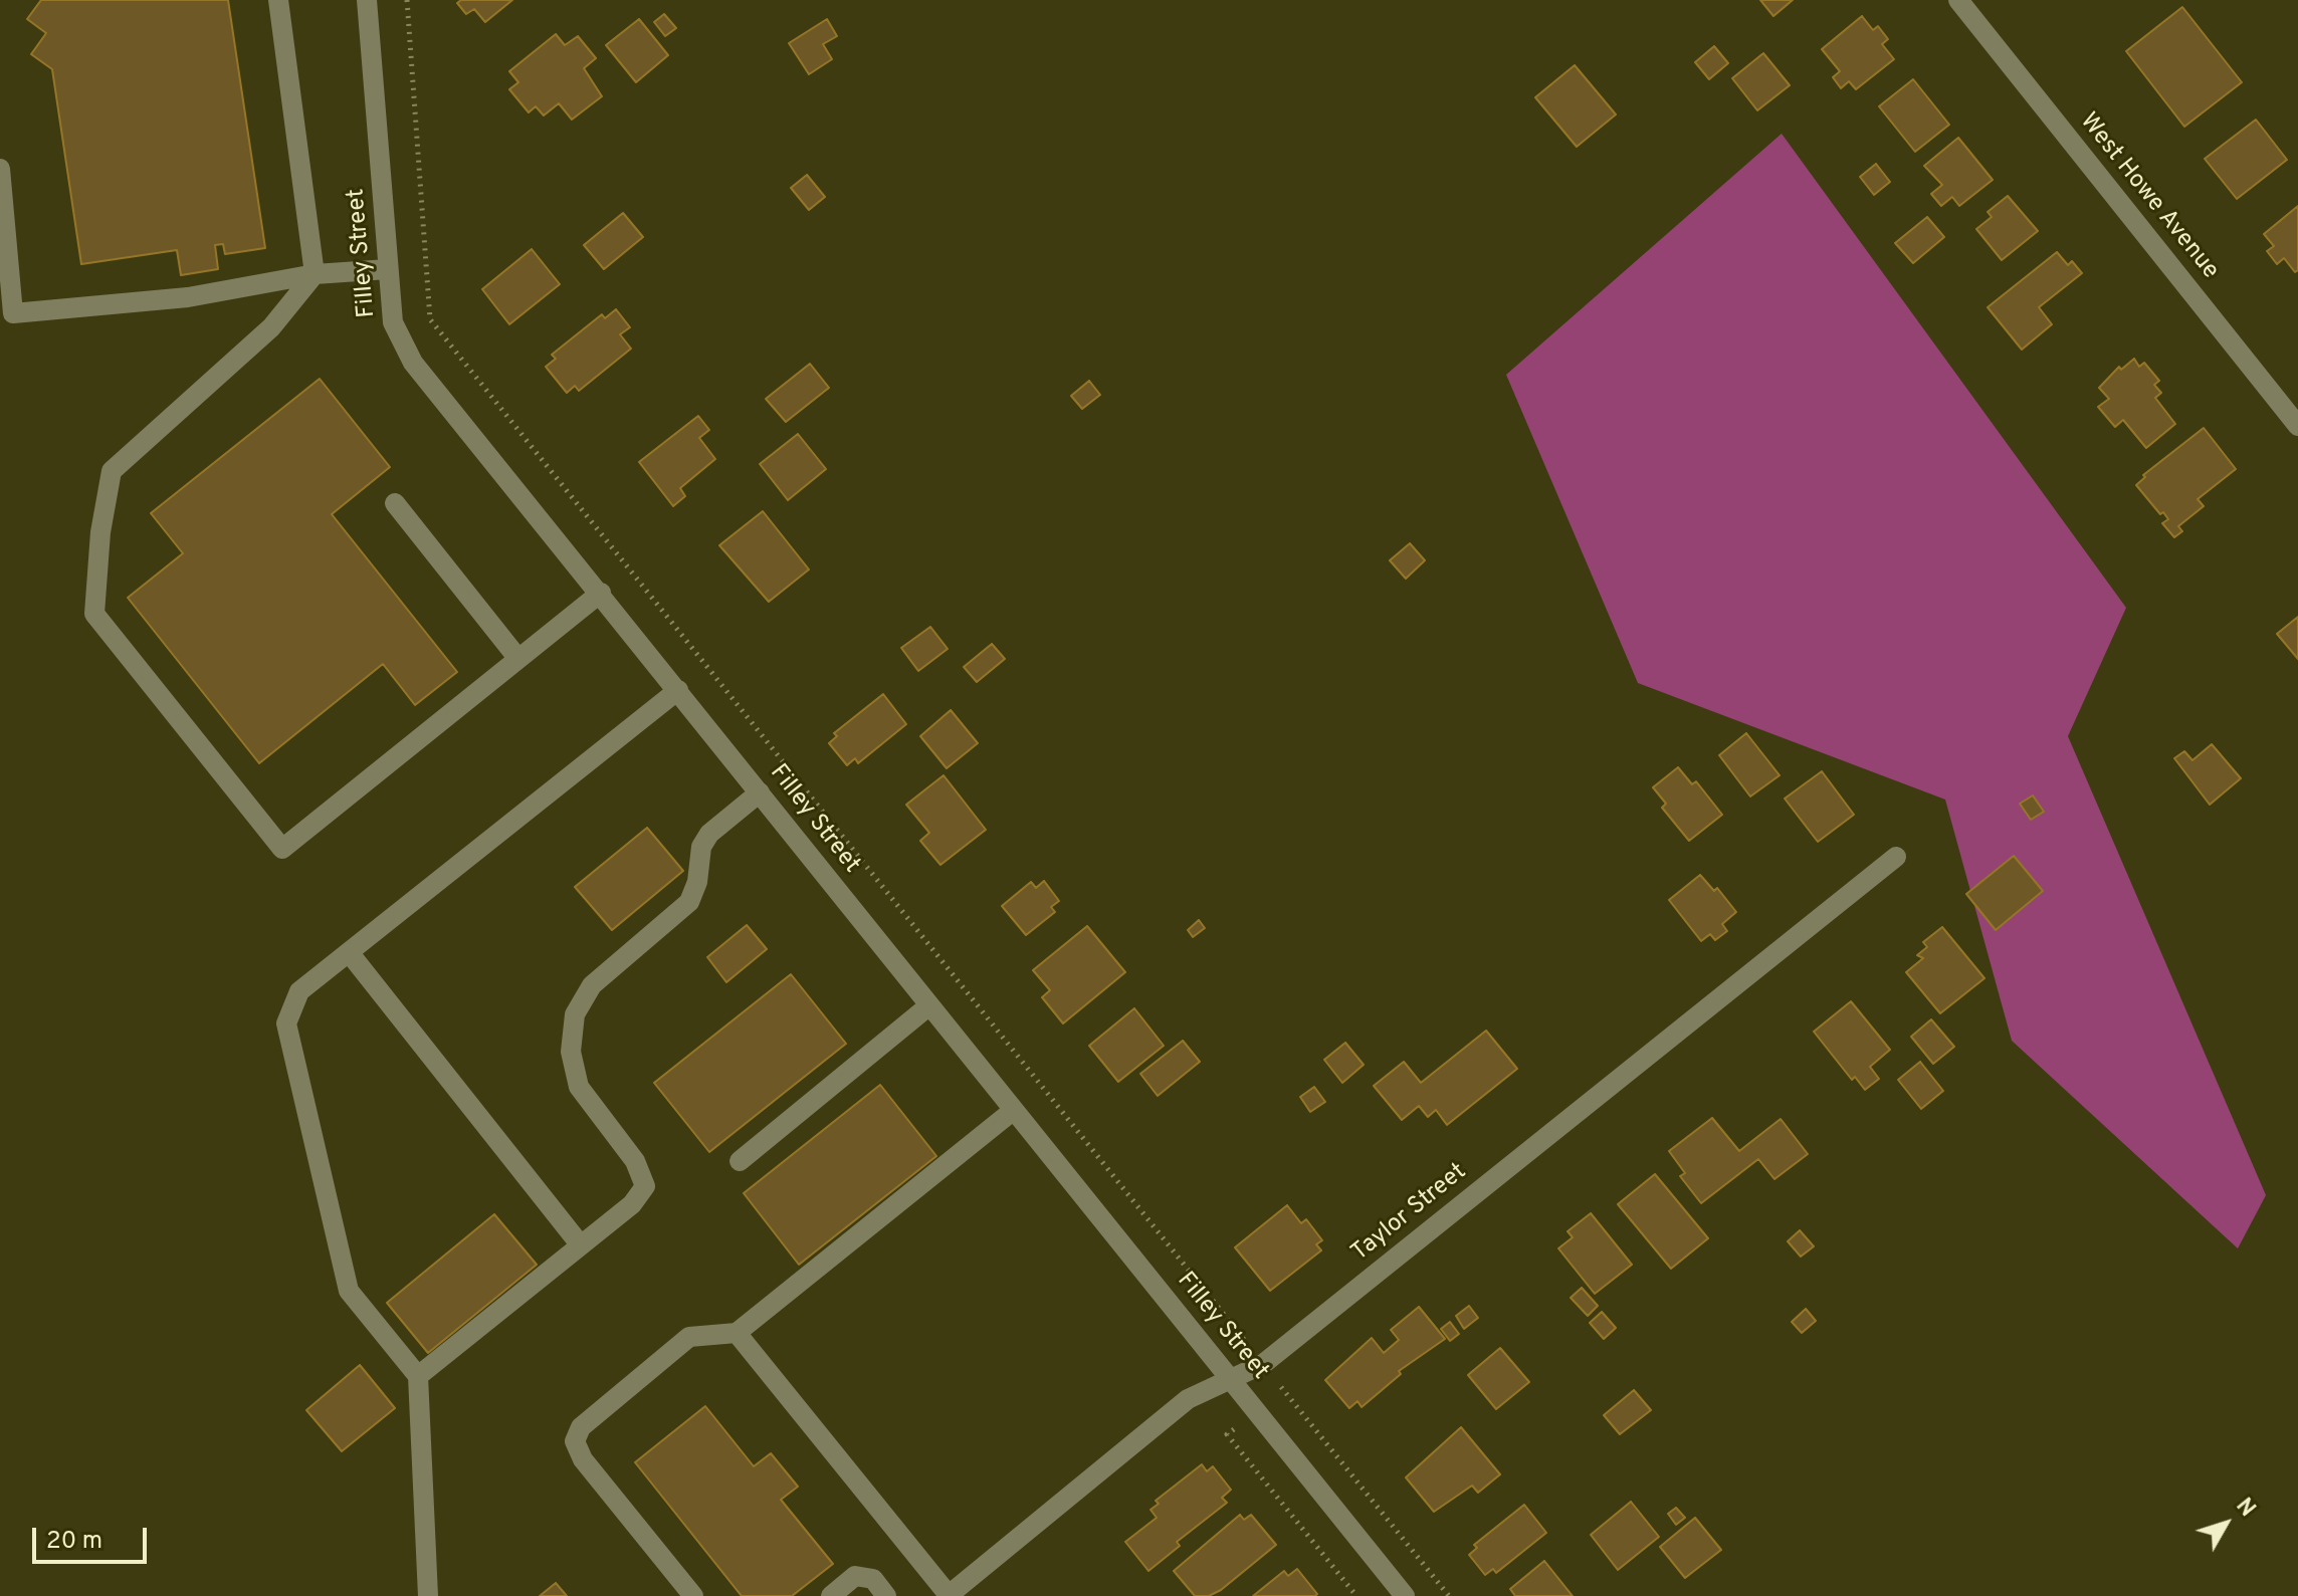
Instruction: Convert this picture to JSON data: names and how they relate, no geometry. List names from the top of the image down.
{
  "streets": {
    "street": ["West Howe Avenue", "Filley Street", "Taylor Street"]
  },
  "crossings": [
    ["Filley Street", "Taylor Street"]
  ],
  "scale_bar": "20 m",
  "north": "top right"
}
